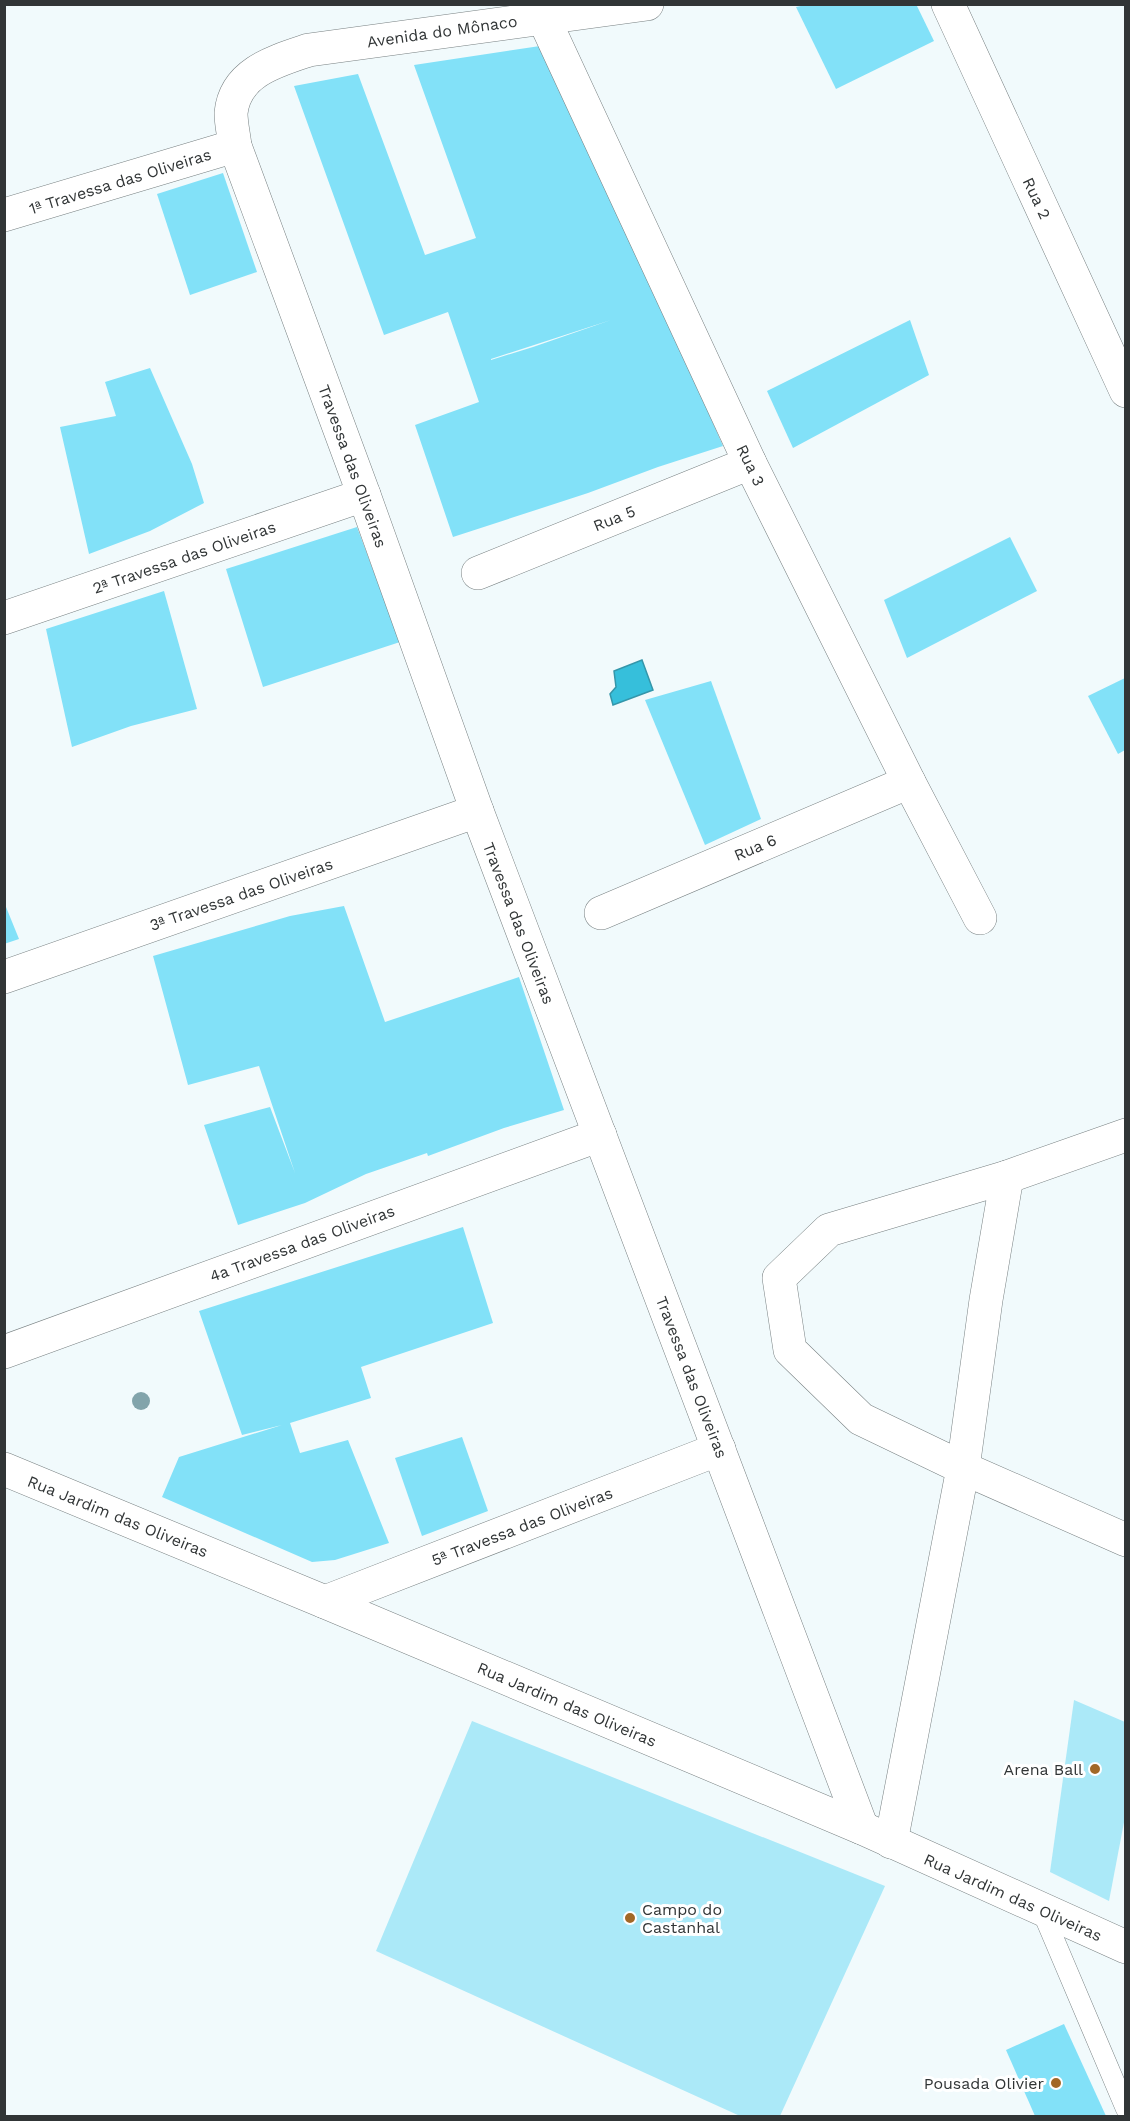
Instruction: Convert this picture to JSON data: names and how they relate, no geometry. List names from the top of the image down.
{
  "streets": {
    "street": [
      "Avenida do Mônaco",
      "1ª Travessa das Oliveiras",
      "Rua 2",
      "Rua 3",
      "Travessa das Oliveiras",
      "Rua 5",
      "2ª Travessa das Oliveiras",
      "Rua 6",
      "3ª Travessa das Oliveiras",
      "4a Travessa das Oliveiras",
      "Rua Jardim das Oliveiras",
      "5ª Travessa das Oliveiras"
    ]
  },
  "crossings": [
    ["Avenida do Mônaco", "Rua 3"],
    ["Avenida do Mônaco", "Travessa das Oliveiras"],
    ["1ª Travessa das Oliveiras", "Travessa das Oliveiras"],
    ["Rua 3", "Rua 5"],
    ["Rua 3", "Rua 6"],
    ["Travessa das Oliveiras", "2ª Travessa das Oliveiras"],
    ["Travessa das Oliveiras", "3ª Travessa das Oliveiras"],
    ["Travessa das Oliveiras", "4a Travessa das Oliveiras"],
    ["Travessa das Oliveiras", "Rua Jardim das Oliveiras"],
    ["Travessa das Oliveiras", "5ª Travessa das Oliveiras"],
    ["Rua Jardim das Oliveiras", "5ª Travessa das Oliveiras"]
  ],
  "places": ["Arena Ball", "Campo do Castanhal", "Pousada Olivier"]
}
